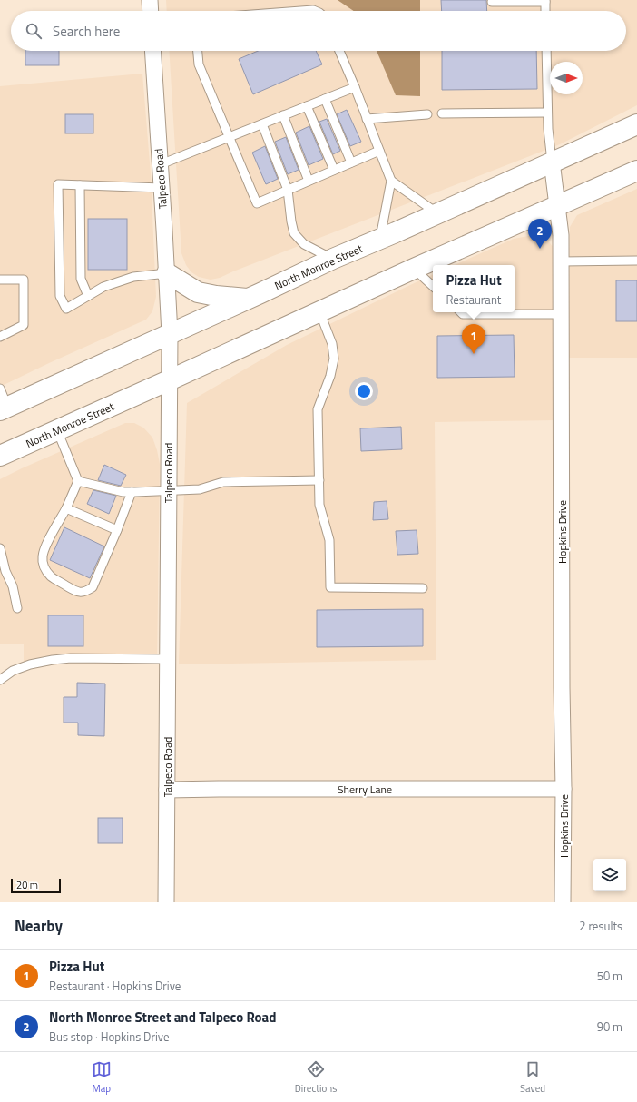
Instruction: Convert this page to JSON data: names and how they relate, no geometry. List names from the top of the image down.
{
  "streets": {
    "highway": ["North Monroe Street"],
    "street": ["Talpeco Road", "Hopkins Drive", "Sherry Lane"]
  },
  "crossings": [
    ["Talpeco Road", "North Monroe Street"],
    ["Talpeco Road", "Sherry Lane"],
    ["North Monroe Street", "Hopkins Drive"],
    ["Hopkins Drive", "Sherry Lane"]
  ],
  "scale_bar": "20 m",
  "north": "right",
  "page": {
    "search": "Search here",
    "pins": ["2", "1"],
    "popup": ["Pizza Hut", "Restaurant"],
    "scale": "20 m",
    "heading": ["Nearby", "2 results"],
    "list": [
      {
        "mark": "1",
        "name": "Pizza Hut",
        "note": "Restaurant · Hopkins Drive",
        "value": "50 m"
      },
      {
        "mark": "2",
        "name": "North Monroe Street and Talpeco Road",
        "note": "Bus stop · Hopkins Drive",
        "value": "90 m"
      }
    ],
    "nav": ["Map", "Directions", "Saved"]
  }
}
